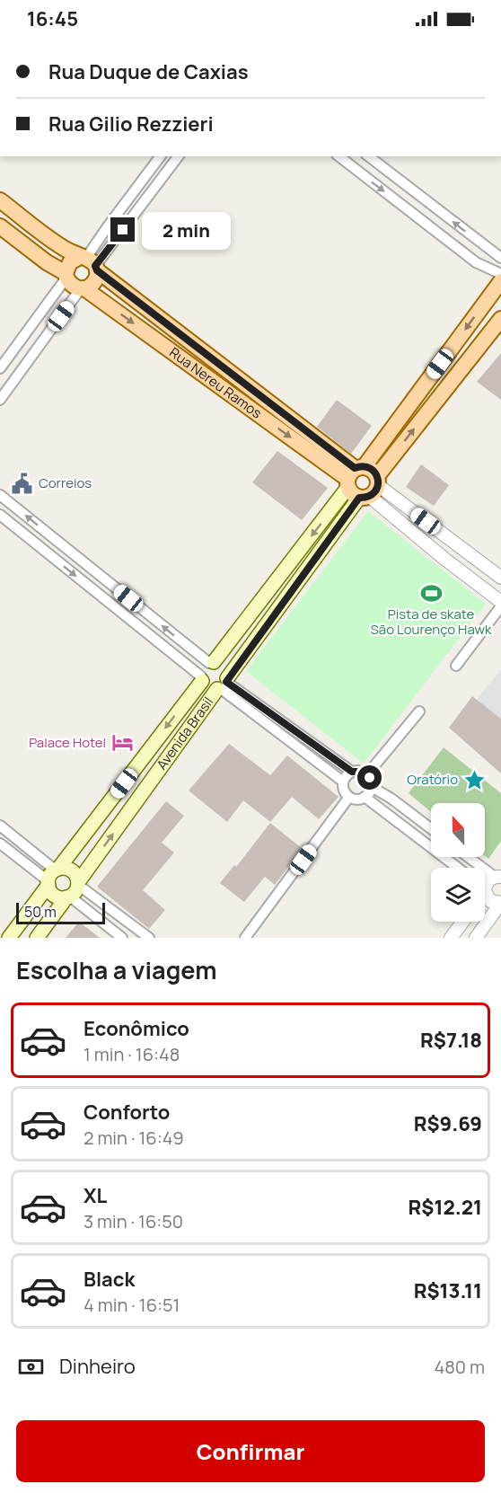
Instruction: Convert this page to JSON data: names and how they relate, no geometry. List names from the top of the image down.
{
  "streets": {
    "main road": ["Rua Nereu Ramos", "Avenida Brasil"]
  },
  "crossings": [
    ["Rua Nereu Ramos", "Avenida Brasil"]
  ],
  "places": {
    "public building": ["Correios"],
    "sports": ["Pista de skate São Lourenço Hawk"],
    "hotel": ["Palace Hotel"],
    "place": ["Oratório"]
  },
  "scale_bar": "50 m",
  "north": "top",
  "page": {
    "status": "16:45",
    "banner": ["Rua Duque de Caxias", "Rua Gilio Rezzieri"],
    "bubble": "2 min",
    "scale": "50 m",
    "heading": "Escolha a viagem",
    "list": [
      {
        "name": "Econômico",
        "note": "1 min · 16:48",
        "value": "R$7.18"
      },
      {
        "name": "Conforto",
        "note": "2 min · 16:49",
        "value": "R$9.69"
      },
      {
        "name": "XL",
        "note": "3 min · 16:50",
        "value": "R$12.21"
      },
      {
        "name": "Black",
        "note": "4 min · 16:51",
        "value": "R$13.11"
      }
    ],
    "pay": ["Dinheiro", "480 m"],
    "buttons": "Confirmar"
  }
}
